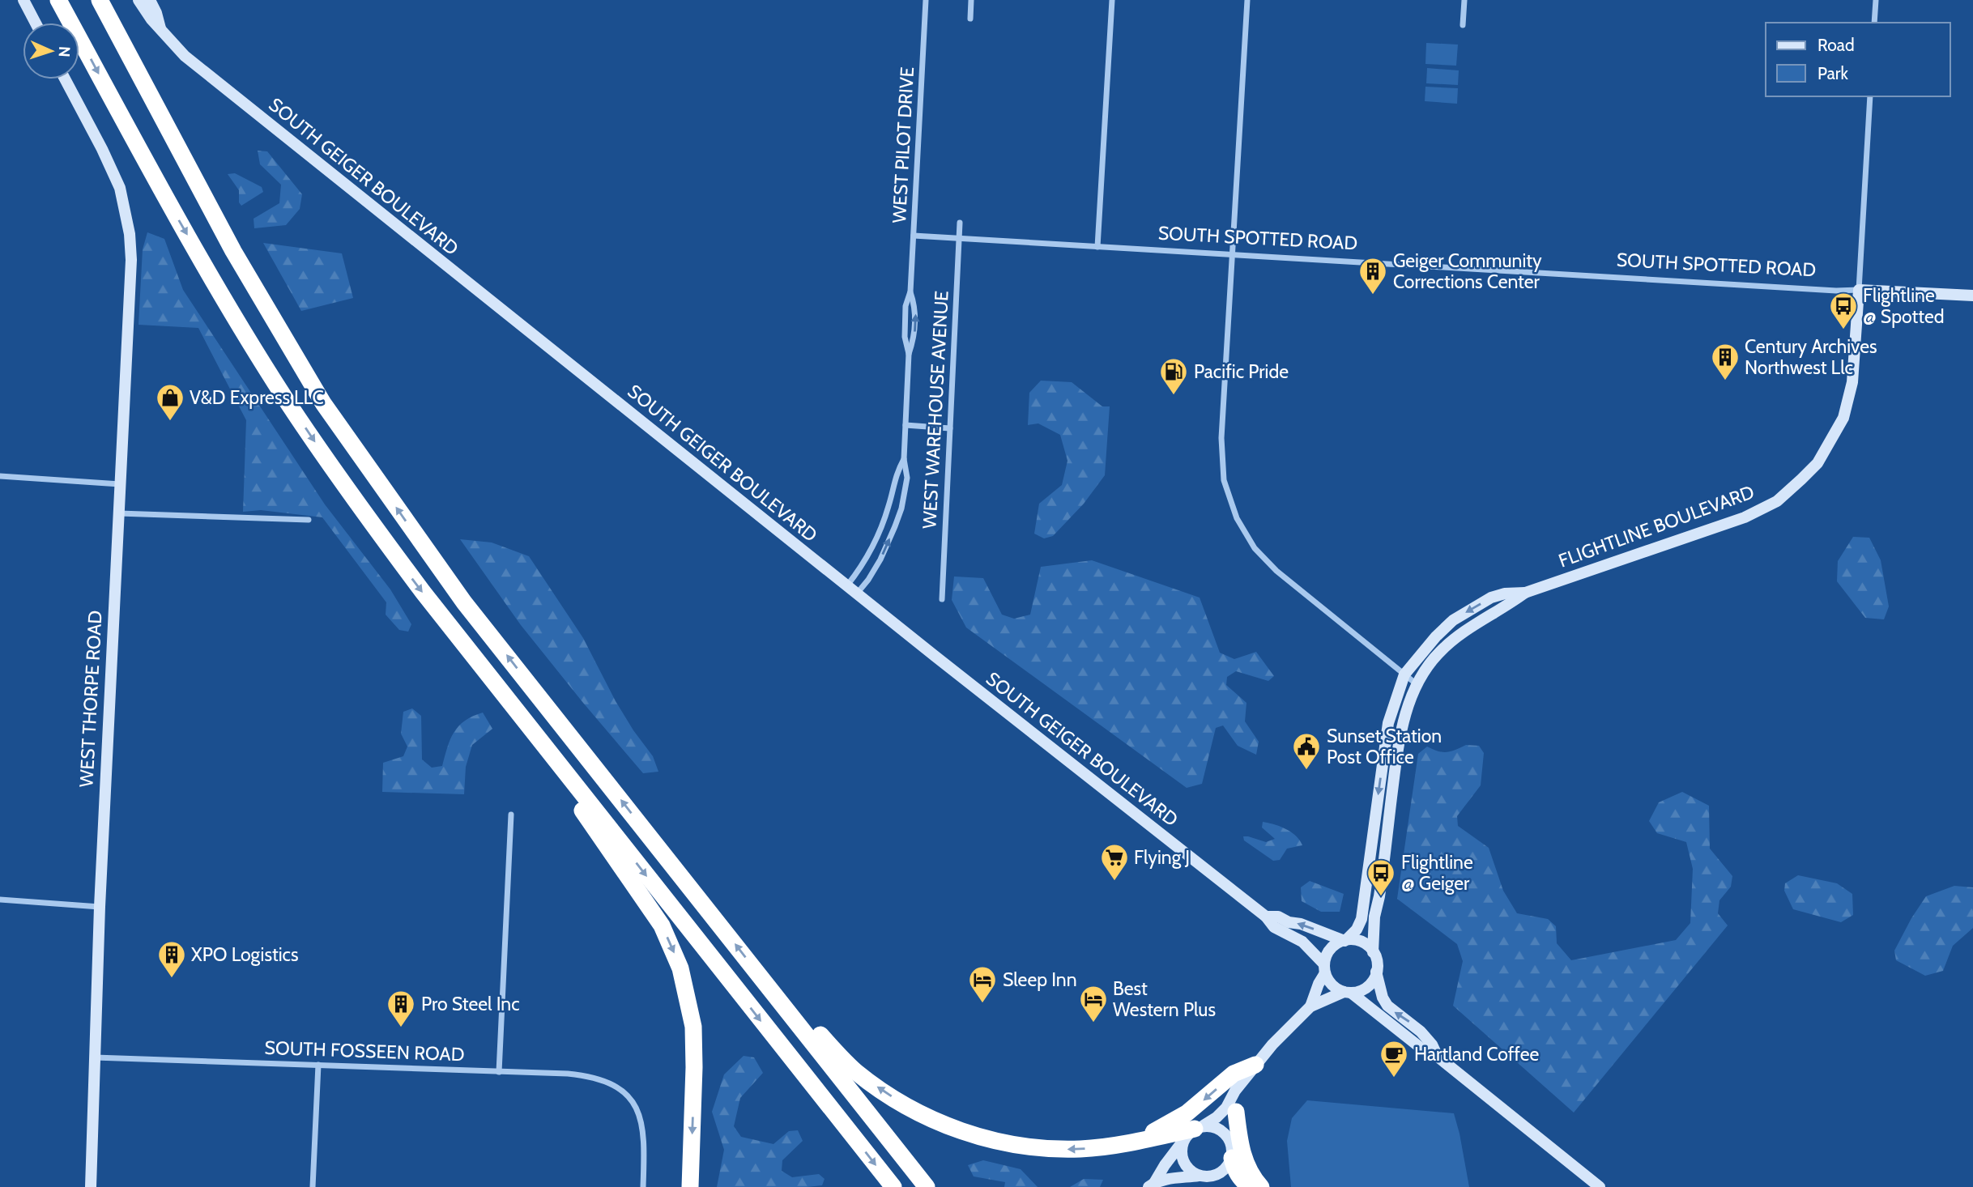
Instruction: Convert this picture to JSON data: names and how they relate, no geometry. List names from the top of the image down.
{
  "streets": {
    "street": [
      "WEST PILOT DRIVE",
      "SOUTH GEIGER BOULEVARD",
      "SOUTH SPOTTED ROAD",
      "WEST WAREHOUSE AVENUE",
      "FLIGHTLINE BOULEVARD",
      "WEST THORPE ROAD",
      "SOUTH FOSSEEN ROAD"
    ]
  },
  "crossings": [
    ["WEST PILOT DRIVE", "SOUTH GEIGER BOULEVARD"],
    ["WEST PILOT DRIVE", "SOUTH SPOTTED ROAD"],
    ["SOUTH GEIGER BOULEVARD", "FLIGHTLINE BOULEVARD"],
    ["SOUTH SPOTTED ROAD", "WEST WAREHOUSE AVENUE"],
    ["SOUTH SPOTTED ROAD", "FLIGHTLINE BOULEVARD"],
    ["WEST THORPE ROAD", "SOUTH FOSSEEN ROAD"]
  ],
  "places": {
    "building": [
      "Geiger Community Corrections Center",
      "Century Archives Northwest Llc",
      "XPO Logistics",
      "Pro Steel Inc"
    ],
    "bus stop": ["Flightline @ Spotted", "Flightline @ Geiger"],
    "fuel station": ["Pacific Pride"],
    "shop": ["V&D Express LLC"],
    "public building": ["Sunset Station Post Office"],
    "supermarket": ["Flying J"],
    "hotel": ["Sleep Inn", "Best Western Plus"],
    "cafe": ["Hartland Coffee"]
  },
  "legend": ["Road", "Park"],
  "north": "right"
}
